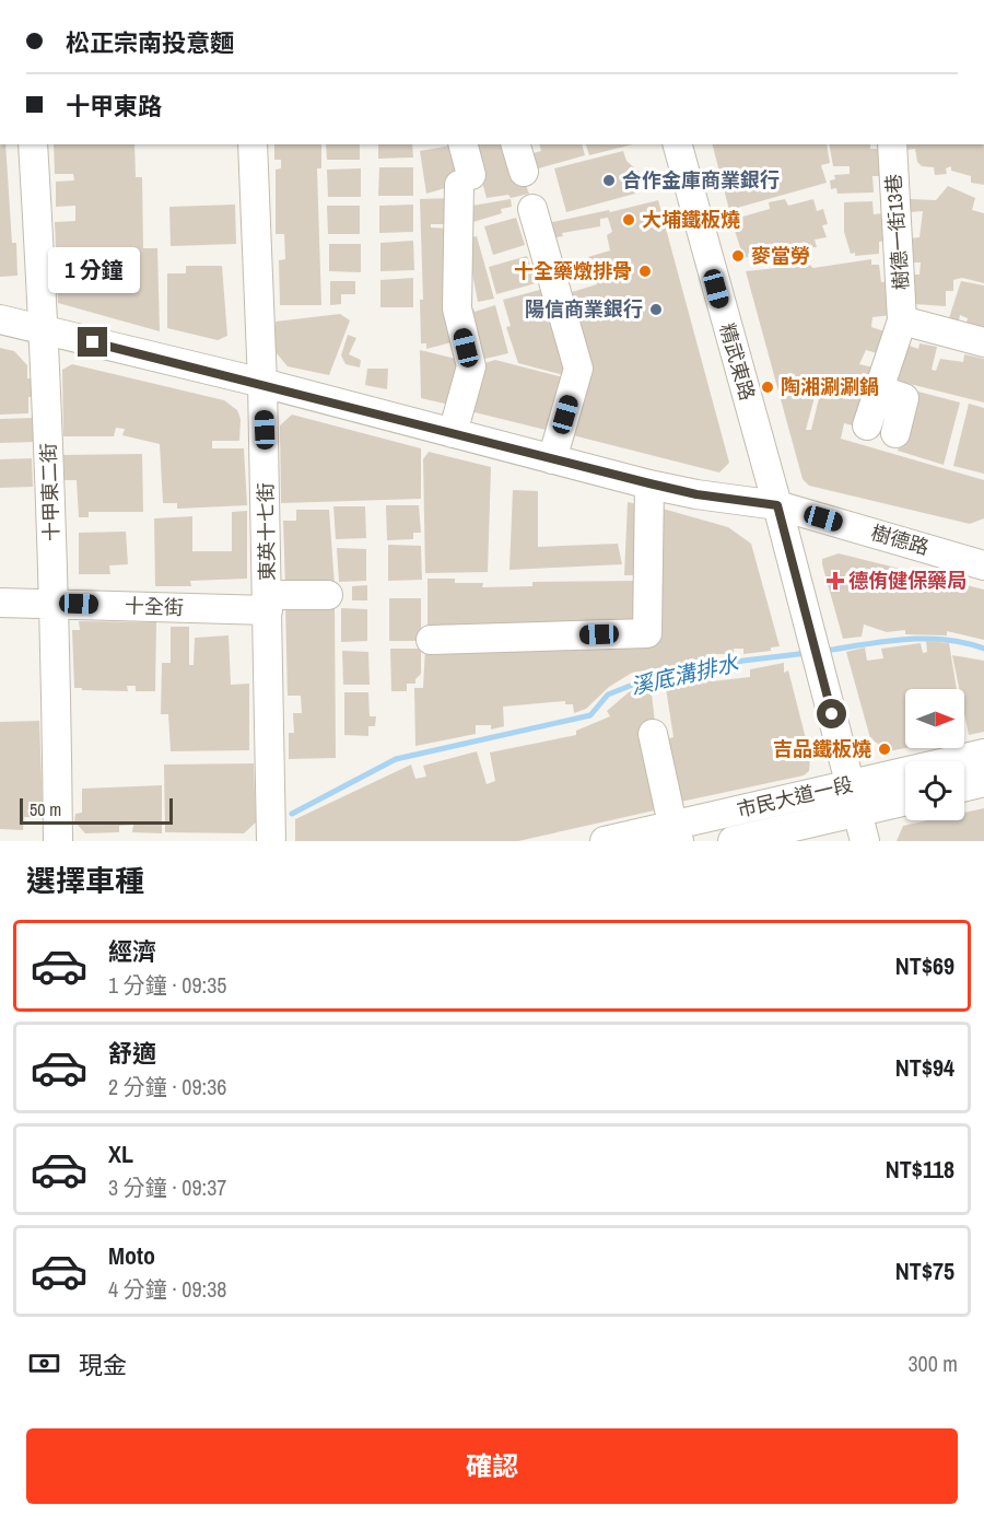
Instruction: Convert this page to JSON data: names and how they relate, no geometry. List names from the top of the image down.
{
  "streets": {
    "street": [
      "樹德一街13巷",
      "精武東路",
      "十甲東二街",
      "東英十七街",
      "樹德路",
      "十全街",
      "市民大道一段"
    ]
  },
  "crossings": [
    ["精武東路", "樹德路"],
    ["精武東路", "市民大道一段"],
    ["十甲東二街", "樹德路"],
    ["十甲東二街", "十全街"],
    ["東英十七街", "樹德路"],
    ["東英十七街", "十全街"]
  ],
  "water": ["溪底溝排水"],
  "places": {
    "other": [
      "合作金庫商業銀行",
      "大埔鐵板燒",
      "麥當勞",
      "十全藥燉排骨",
      "陽信商業銀行",
      "陶湘涮涮鍋",
      "吉品鐵板燒"
    ],
    "health": ["德侑健保藥局"]
  },
  "scale_bar": "50 m",
  "north": "right",
  "page": {
    "banner": ["松正宗南投意麵", "十甲東路"],
    "bubble": "1 分鐘",
    "scale": "50 m",
    "heading": "選擇車種",
    "list": [
      {
        "name": "經濟",
        "note": "1 分鐘 · 09:35",
        "value": "NT$69"
      },
      {
        "name": "舒適",
        "note": "2 分鐘 · 09:36",
        "value": "NT$94"
      },
      {
        "name": "XL",
        "note": "3 分鐘 · 09:37",
        "value": "NT$118"
      },
      {
        "name": "Moto",
        "note": "4 分鐘 · 09:38",
        "value": "NT$75"
      }
    ],
    "pay": ["現金", "300 m"],
    "buttons": "確認"
  }
}
